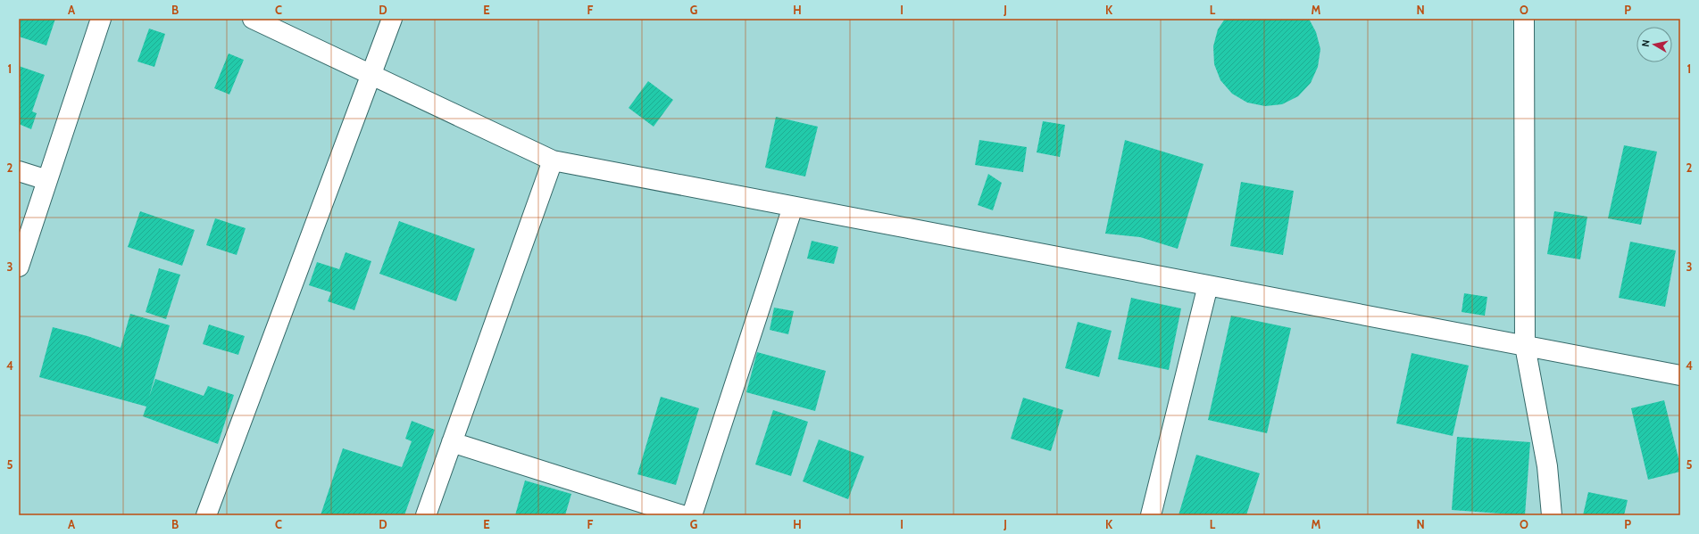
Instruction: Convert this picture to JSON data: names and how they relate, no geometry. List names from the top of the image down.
{
  "north": "left",
  "grid": {
    "columns": [
      "A",
      "B",
      "C",
      "D",
      "E",
      "F",
      "G",
      "H",
      "I",
      "J",
      "K",
      "L",
      "M",
      "N",
      "O",
      "P"
    ],
    "rows": [
      "1",
      "2",
      "3",
      "4",
      "5"
    ]
  }
}
